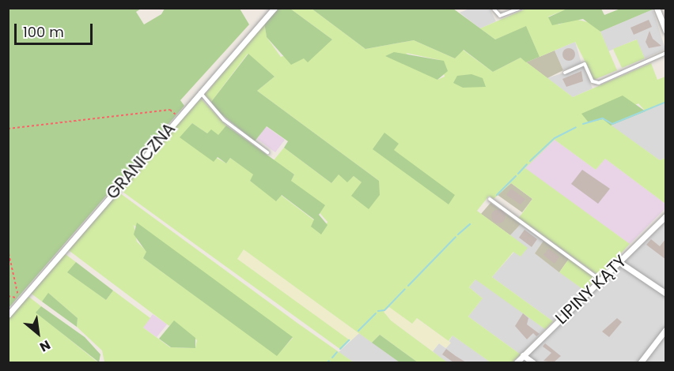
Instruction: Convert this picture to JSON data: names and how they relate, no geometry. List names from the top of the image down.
{
  "streets": {
    "street": ["GRANICZNA", "LIPINY KĄTY"]
  },
  "scale_bar": "100 m",
  "north": "bottom right"
}
